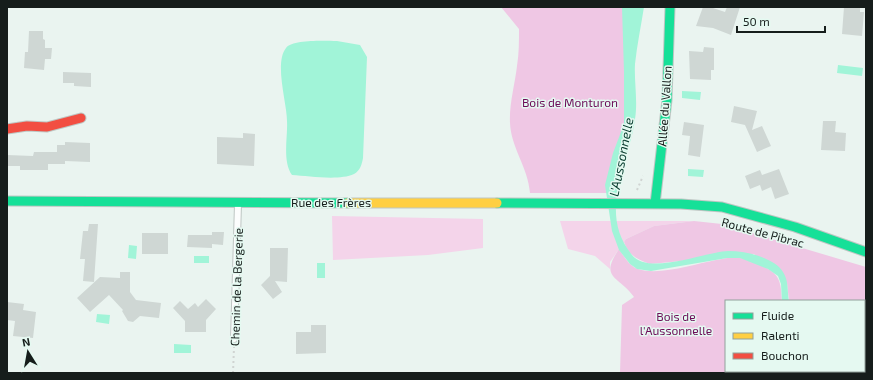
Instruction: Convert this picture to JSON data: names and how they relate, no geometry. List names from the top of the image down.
{
  "streets": {
    "main road": ["Allée du Vallon", "Rue des Frères", "Route de Pibrac"],
    "lane": ["Chemin de la Bergerie"]
  },
  "crossings": [
    ["Allée du Vallon", "Rue des Frères"],
    ["Allée du Vallon", "Route de Pibrac"],
    ["Rue des Frères", "Route de Pibrac"],
    ["Rue des Frères", "Chemin de la Bergerie"]
  ],
  "water": ["L'Aussonnelle"],
  "parks": ["Bois de Monturon", "Bois de l'Aussonnelle"],
  "legend": ["Fluide", "Ralenti", "Bouchon"],
  "scale_bar": "50 m",
  "north": "top"
}
